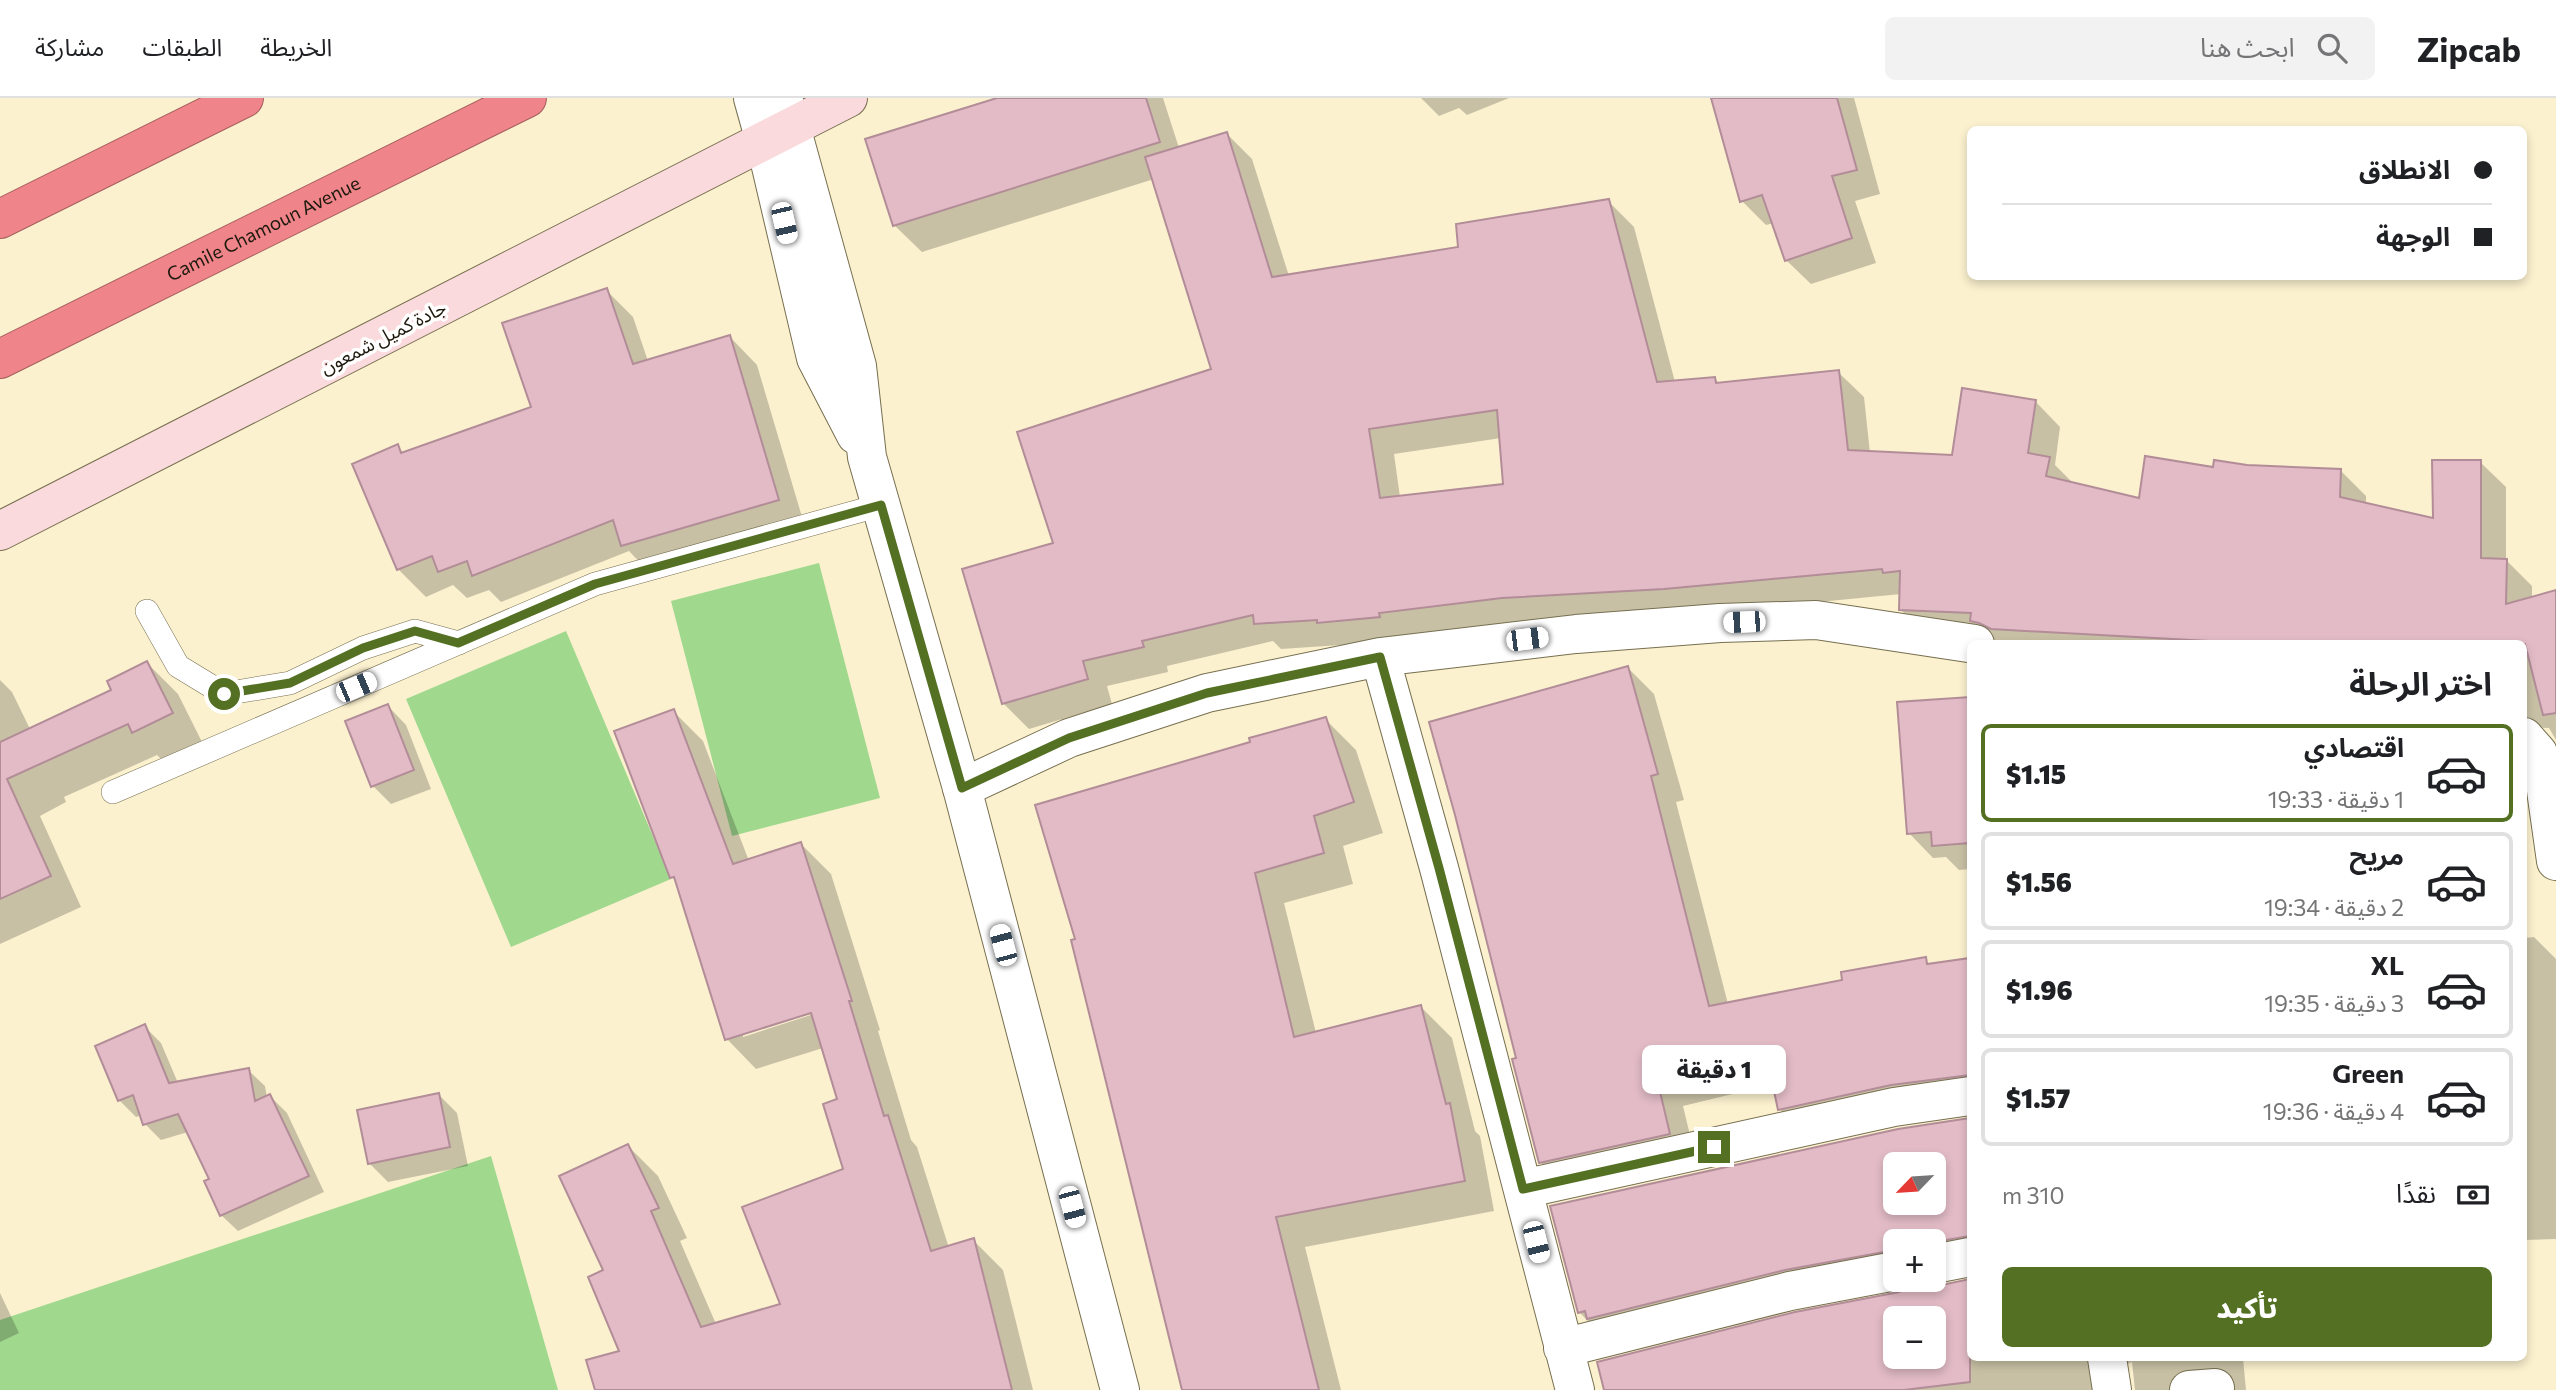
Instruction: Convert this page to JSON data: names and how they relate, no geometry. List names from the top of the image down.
{
  "streets": {
    "highway": ["Camile Chamoun Avenue"],
    "main road": ["جادة كميل شمعون"]
  },
  "north": "bottom left",
  "page": {
    "header": "Zipcab",
    "search": "ابحث هنا",
    "nav": ["الخريطة", "الطبقات", "مشاركة"],
    "banner": ["الانطلاق", "الوجهة"],
    "heading": "اختر الرحلة",
    "list": [
      {
        "name": "اقتصادي",
        "note": "1 دقيقة · 19:33",
        "value": "$1.15"
      },
      {
        "name": "مريح",
        "note": "2 دقيقة · 19:34",
        "value": "$1.56"
      },
      {
        "name": "XL",
        "note": "3 دقيقة · 19:35",
        "value": "$1.96"
      },
      {
        "name": "Green",
        "note": "4 دقيقة · 19:36",
        "value": "$1.57"
      }
    ],
    "bubble": "1 دقيقة",
    "map_buttons": ["+", "−"],
    "pay": ["نقدًا", "310 m"],
    "buttons": "تأكيد"
  }
}
